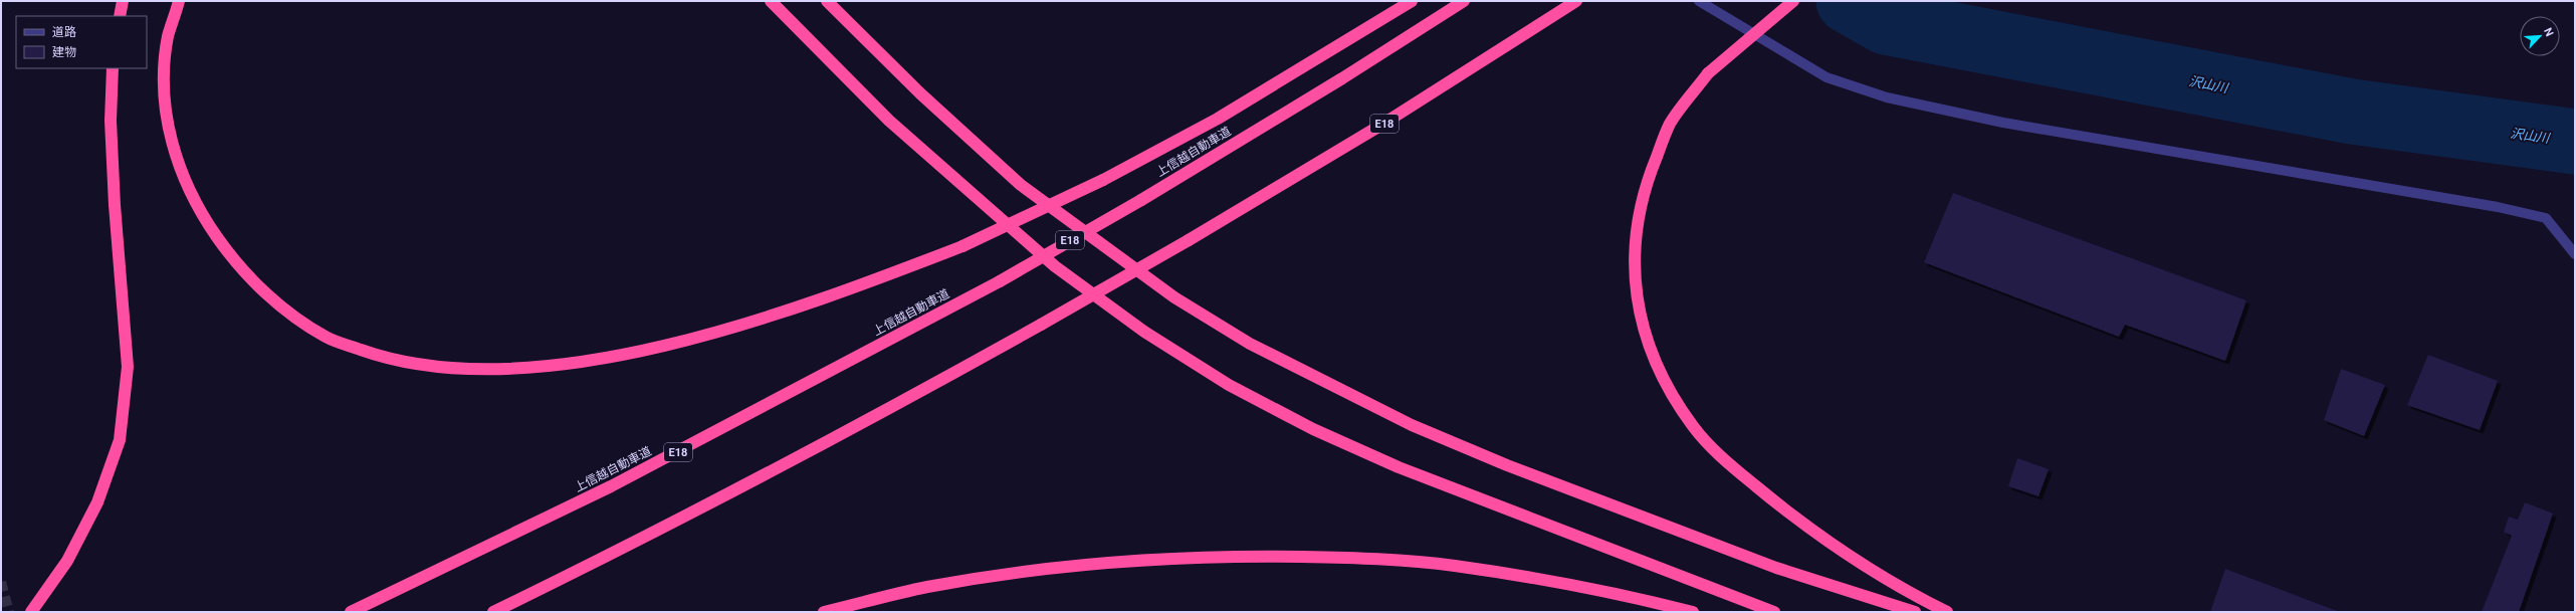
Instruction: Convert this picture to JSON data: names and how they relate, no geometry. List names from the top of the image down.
{
  "streets": {
    "highway": ["E18", "上信越自動車道"]
  },
  "water": ["沢山川"],
  "legend": ["道路", "建物"],
  "north": "top right"
}
